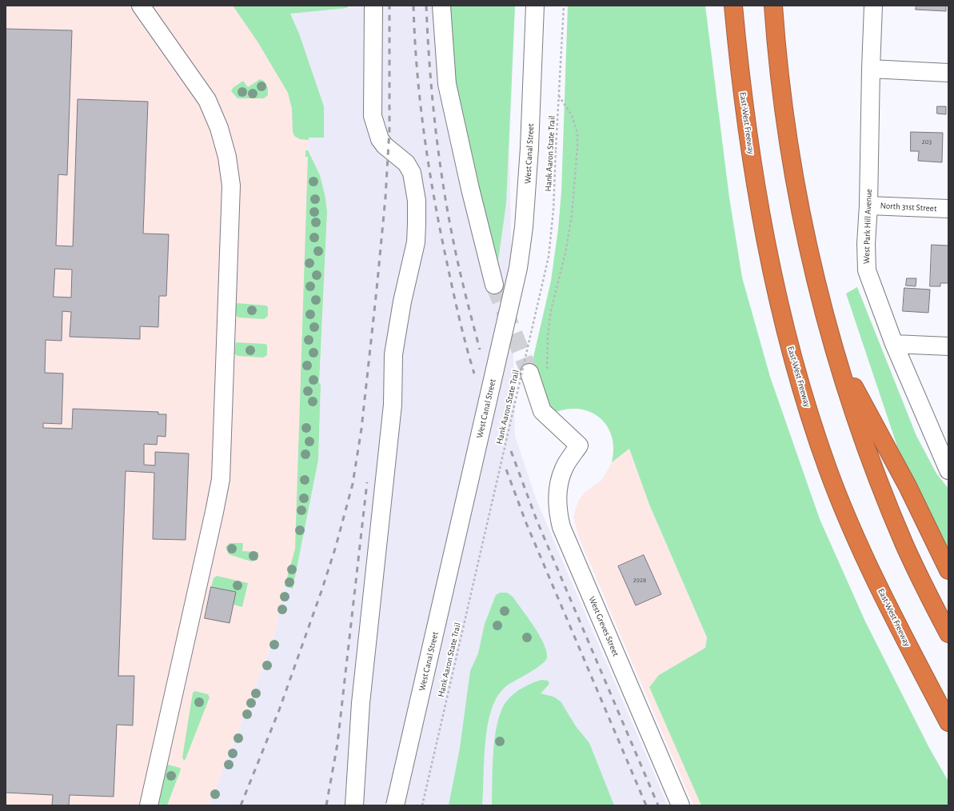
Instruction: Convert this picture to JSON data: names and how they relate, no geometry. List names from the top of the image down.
{
  "streets": {
    "highway": ["East-West Freeway"],
    "street": [
      "West Canal Street",
      "North 31st Street",
      "West Park Hill Avenue",
      "West Greves Street"
    ],
    "path": ["Hank Aaron State Trail"]
  },
  "crossings": [
    ["North 31st Street", "West Park Hill Avenue"]
  ],
  "house_numbers": ["203", "2928"]
}
